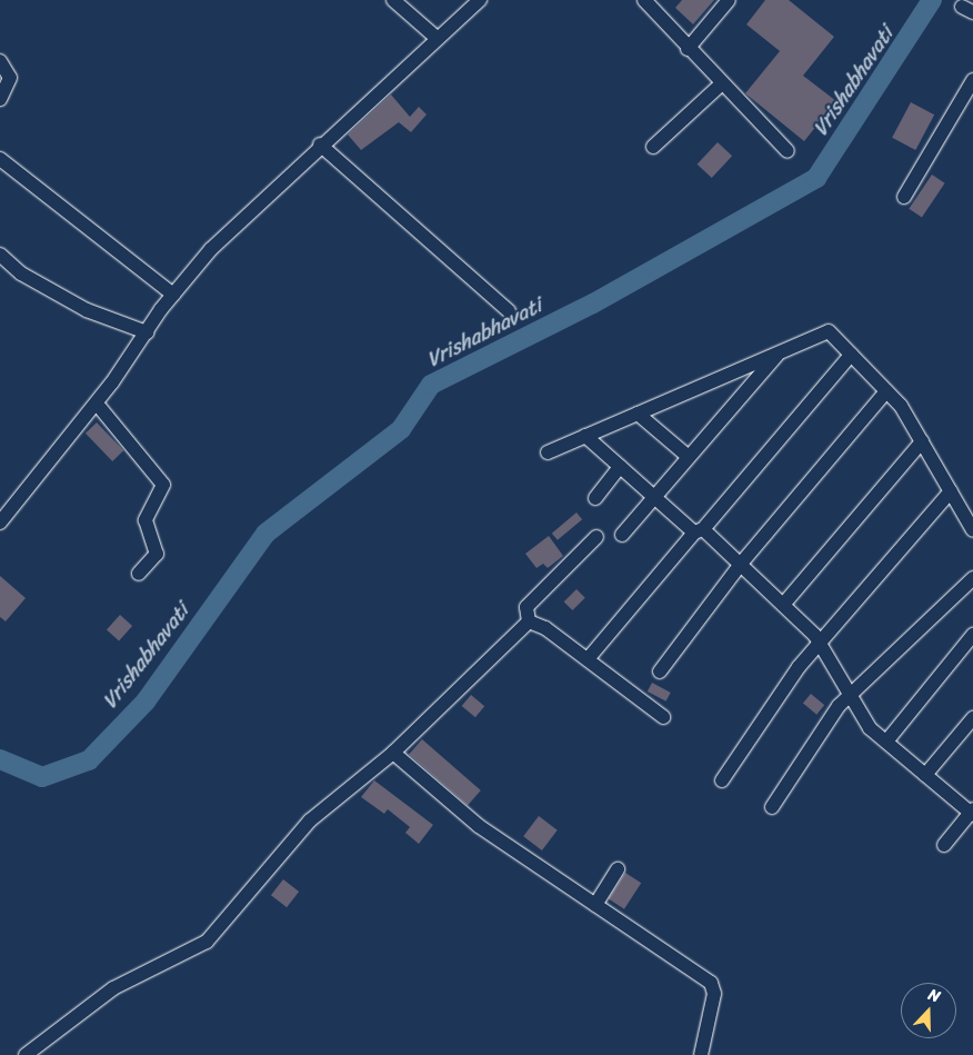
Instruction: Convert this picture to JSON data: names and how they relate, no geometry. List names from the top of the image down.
{
  "water": ["Vrishabhavati"],
  "north": "top"
}
